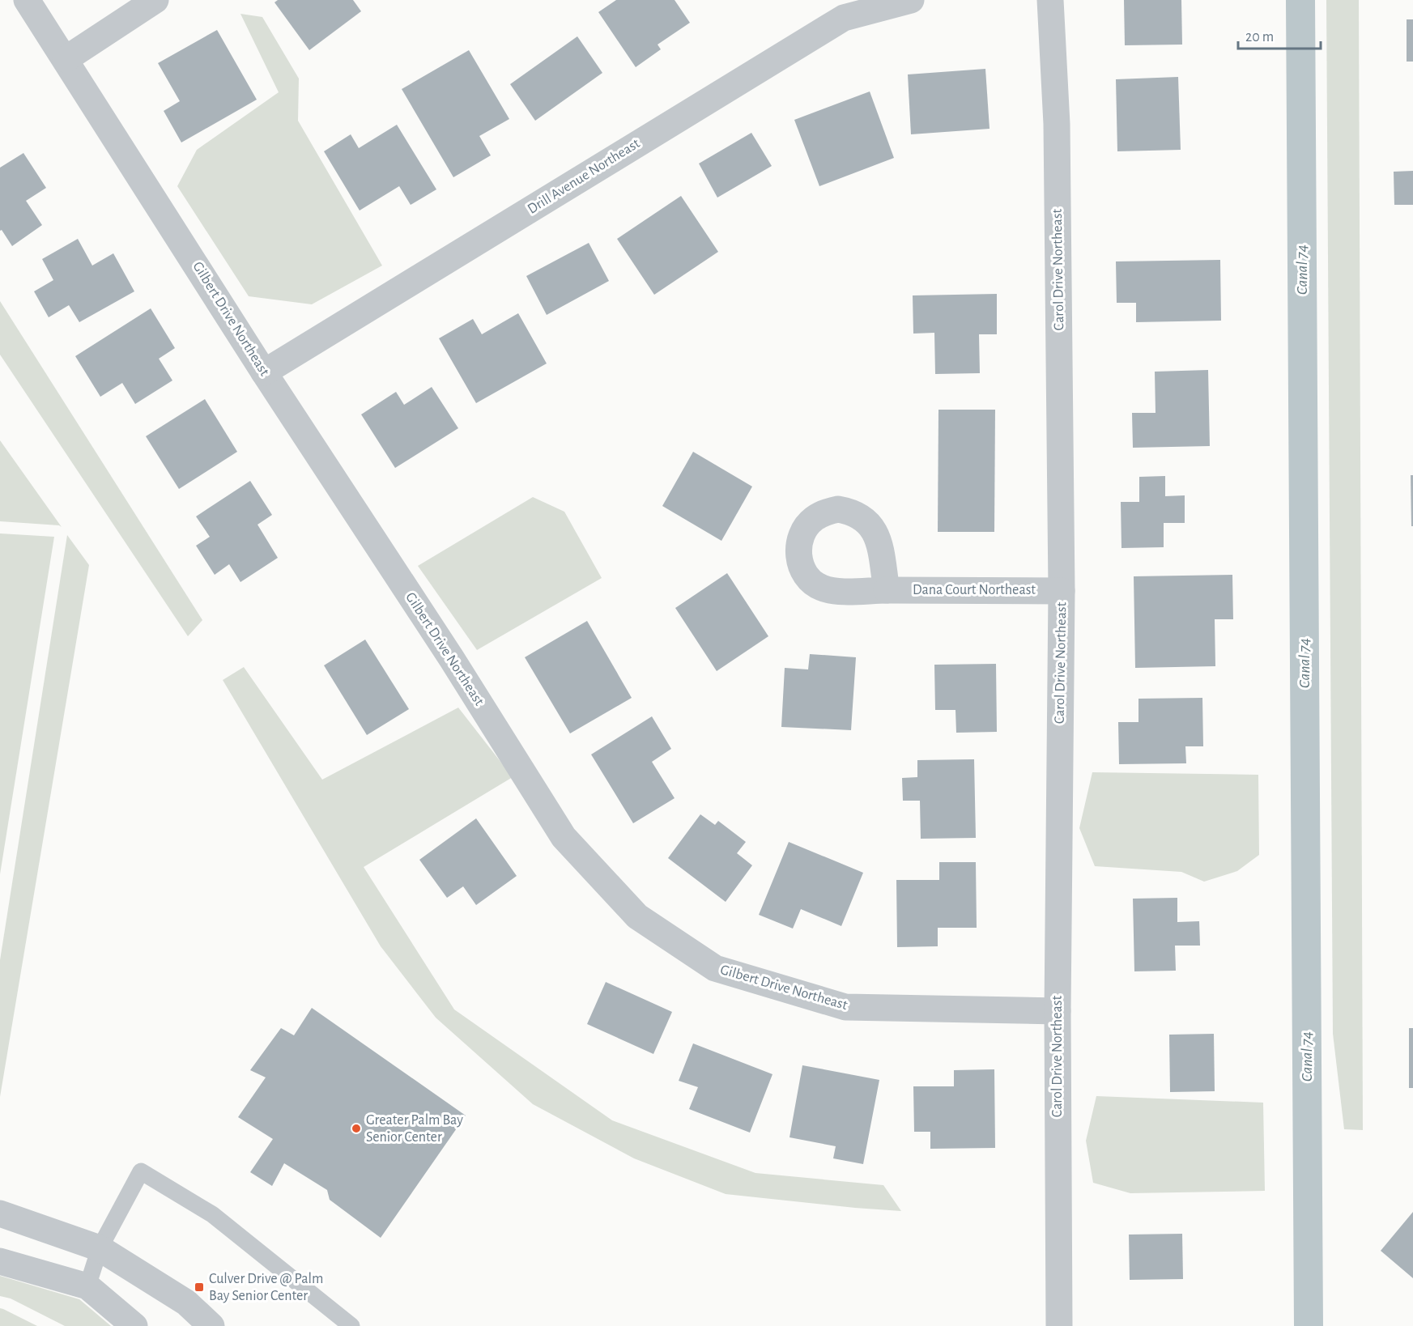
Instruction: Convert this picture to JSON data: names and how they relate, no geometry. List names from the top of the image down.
{
  "streets": {
    "street": [
      "Drill Avenue Northeast",
      "Carol Drive Northeast",
      "Gilbert Drive Northeast",
      "Dana Court Northeast"
    ]
  },
  "crossings": [
    ["Drill Avenue Northeast", "Gilbert Drive Northeast"],
    ["Carol Drive Northeast", "Gilbert Drive Northeast"],
    ["Carol Drive Northeast", "Dana Court Northeast"]
  ],
  "water": ["Canal 74"],
  "places": {
    "other": ["Greater Palm Bay Senior Center"],
    "transit": ["Culver Drive @ Palm Bay Senior Center"]
  },
  "scale_bar": "20 m"
}
